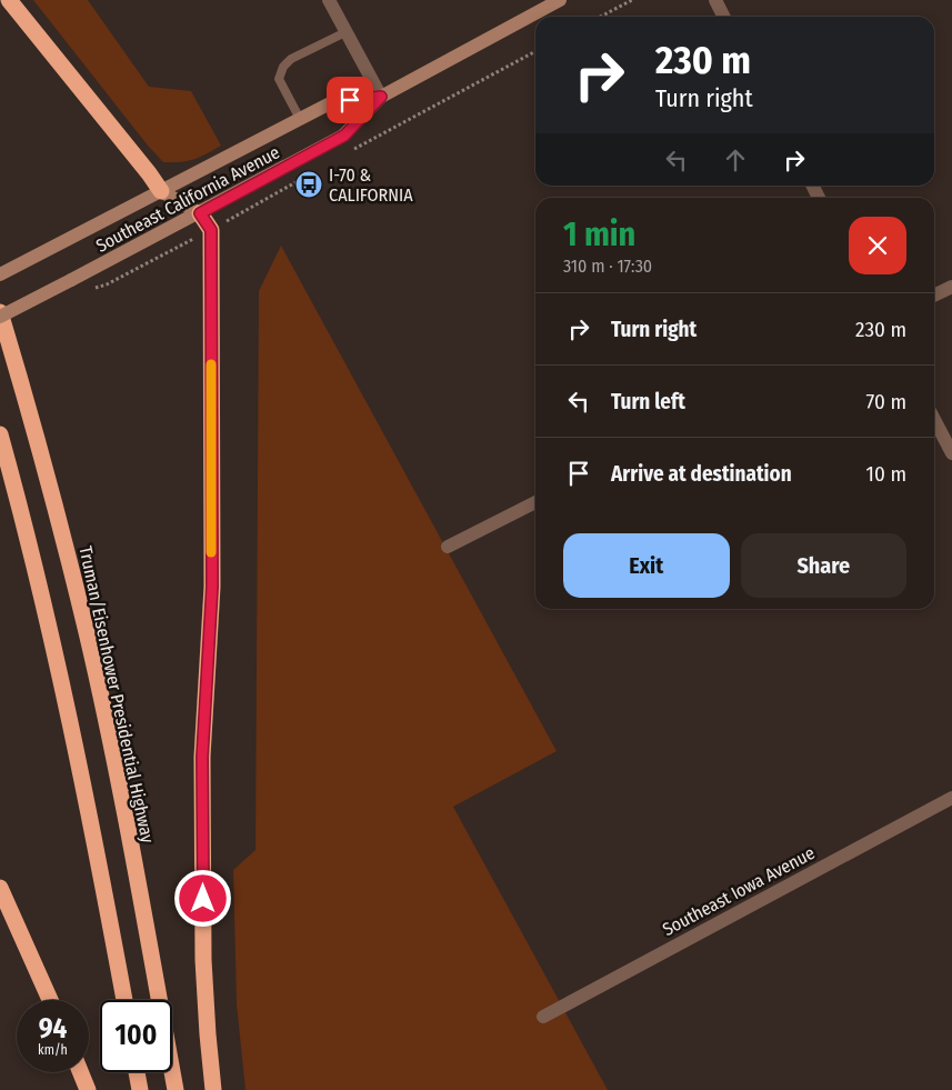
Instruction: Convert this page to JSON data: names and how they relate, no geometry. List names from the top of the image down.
{
  "streets": {
    "highway": ["Truman/Eisenhower Presidential Highway"],
    "main road": ["Southeast California Avenue"],
    "street": ["Southeast Iowa Avenue"]
  },
  "places": {
    "bus stop": ["I-70 & CALIFORNIA"]
  },
  "page": {
    "turn": ["230 m", "Turn right"],
    "heading": ["1 min", "310 m · 17:30"],
    "list": [
      {
        "name": "Turn right",
        "value": "230 m"
      },
      {
        "name": "Turn left",
        "value": "70 m"
      },
      {
        "name": "Arrive at destination",
        "value": "10 m"
      }
    ],
    "buttons": ["Exit", "Share"],
    "speed": "94 km/h",
    "limit": "100"
  }
}
